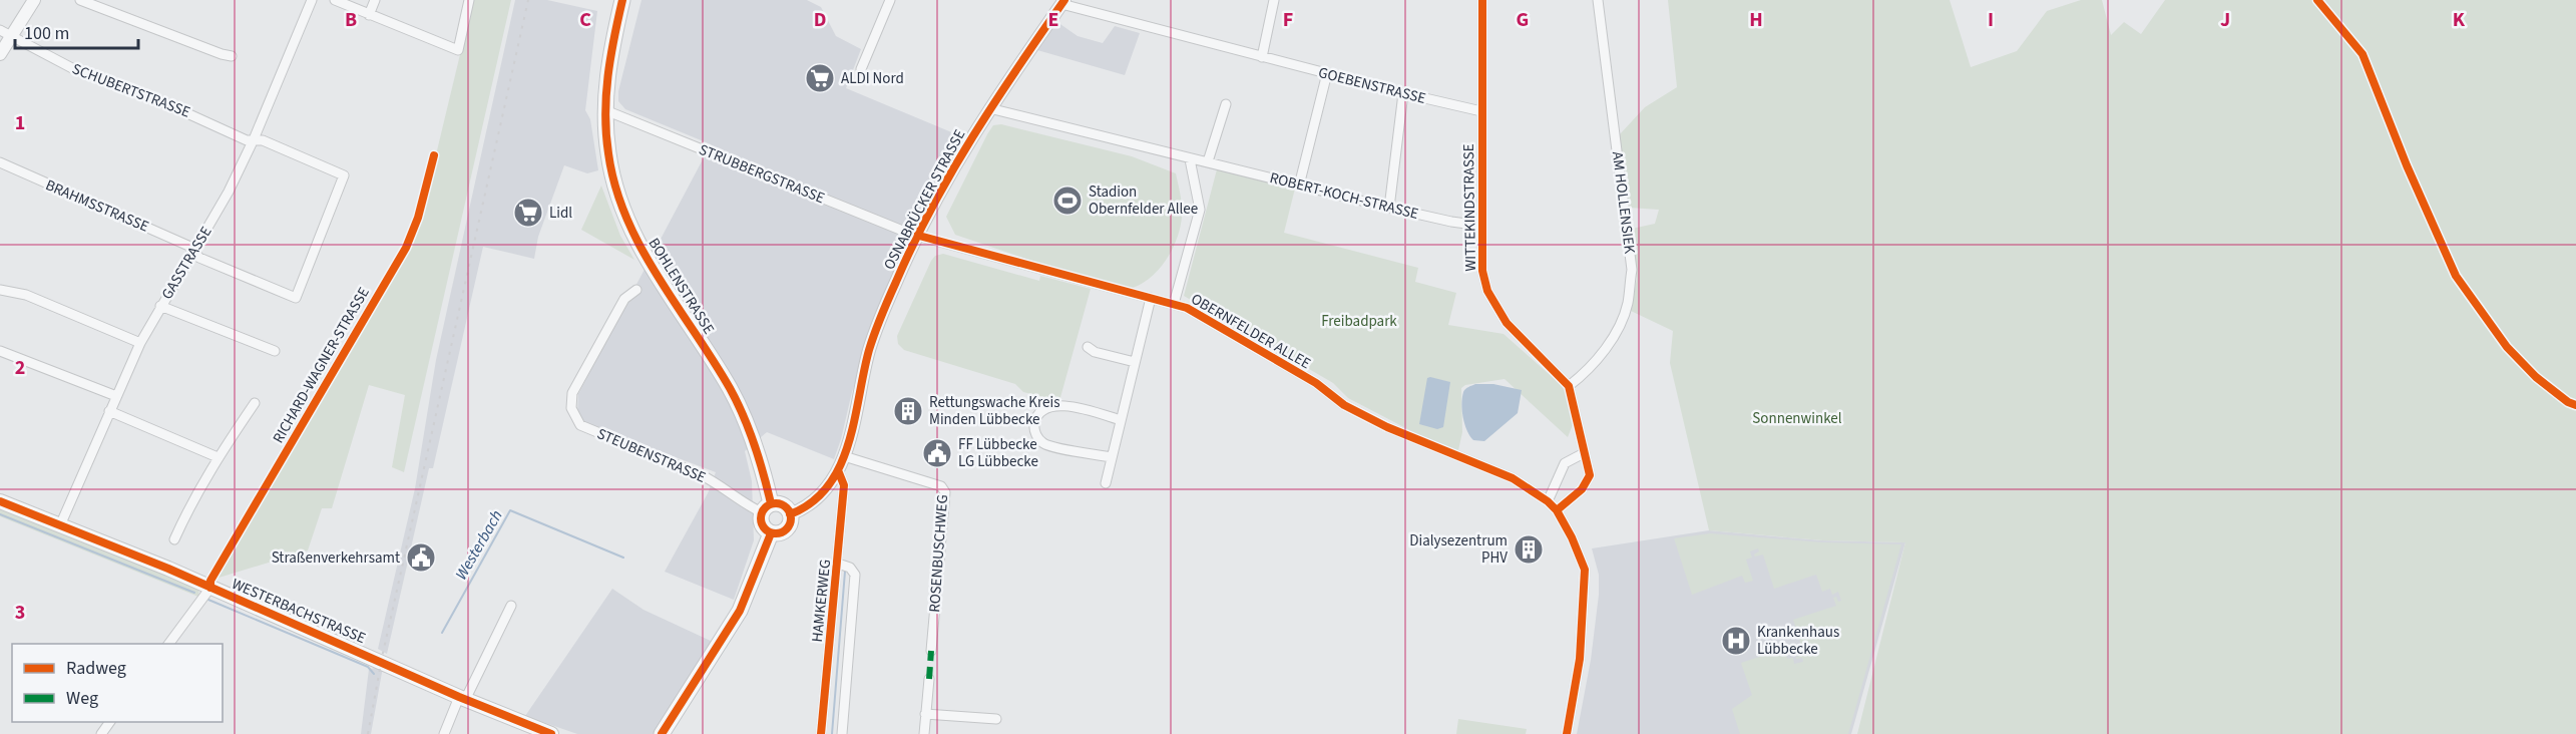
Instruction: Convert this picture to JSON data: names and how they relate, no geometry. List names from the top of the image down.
{
  "streets": {
    "main road": ["BOHLENSTRASSE", "WESTERBACHSTRASSE"],
    "street": [
      "GOEBENSTRASSE",
      "SCHUBERTSTRASSE",
      "STRUBBERGSTRASSE",
      "ROBERT-KOCH-STRASSE",
      "OSNABRÜCKER STRASSE",
      "AM HOLLENSIEK",
      "BRAHMSSTRASSE",
      "WITTEKINDSTRASSE",
      "GASSTRASSE",
      "OBERNFELDER ALLEE",
      "STEUBENSTRASSE",
      "ROSENBUSCHWEG",
      "HAMKERWEG"
    ],
    "cycle path": ["RICHARD-WAGNER-STRASSE"]
  },
  "crossings": [
    ["GOEBENSTRASSE", "OSNABRÜCKER STRASSE"],
    ["GOEBENSTRASSE", "WITTEKINDSTRASSE"],
    ["SCHUBERTSTRASSE", "BRAHMSSTRASSE"],
    ["SCHUBERTSTRASSE", "GASSTRASSE"],
    ["STRUBBERGSTRASSE", "OSNABRÜCKER STRASSE"],
    ["STRUBBERGSTRASSE", "BOHLENSTRASSE"],
    ["STRUBBERGSTRASSE", "OBERNFELDER ALLEE"],
    ["ROBERT-KOCH-STRASSE", "OSNABRÜCKER STRASSE"],
    ["ROBERT-KOCH-STRASSE", "WITTEKINDSTRASSE"],
    ["OSNABRÜCKER STRASSE", "BOHLENSTRASSE"],
    ["OSNABRÜCKER STRASSE", "OBERNFELDER ALLEE"],
    ["OSNABRÜCKER STRASSE", "STEUBENSTRASSE"],
    ["OSNABRÜCKER STRASSE", "ROSENBUSCHWEG"],
    ["OSNABRÜCKER STRASSE", "HAMKERWEG"],
    ["AM HOLLENSIEK", "WITTEKINDSTRASSE"],
    ["BRAHMSSTRASSE", "GASSTRASSE"],
    ["GASSTRASSE", "WESTERBACHSTRASSE"],
    ["BOHLENSTRASSE", "STEUBENSTRASSE"]
  ],
  "water": ["Westerbach"],
  "parks": ["Freibadpark", "Sonnenwinkel"],
  "places": {
    "supermarket": ["ALDI Nord", "Lidl"],
    "sports": ["Stadion Obernfelder Allee"],
    "building": ["Rettungswache Kreis Minden Lübbecke", "Dialysezentrum PHV"],
    "public building": ["FF Lübbecke LG Lübbecke", "Straßenverkehrsamt"],
    "hospital": ["Krankenhaus Lübbecke"]
  },
  "legend": ["Radweg", "Weg"],
  "scale_bar": "100 m",
  "grid": {
    "columns": [
      "B",
      "C",
      "D",
      "E",
      "F",
      "G",
      "H",
      "I",
      "J",
      "K"
    ],
    "rows": ["1", "2", "3"]
  }
}
